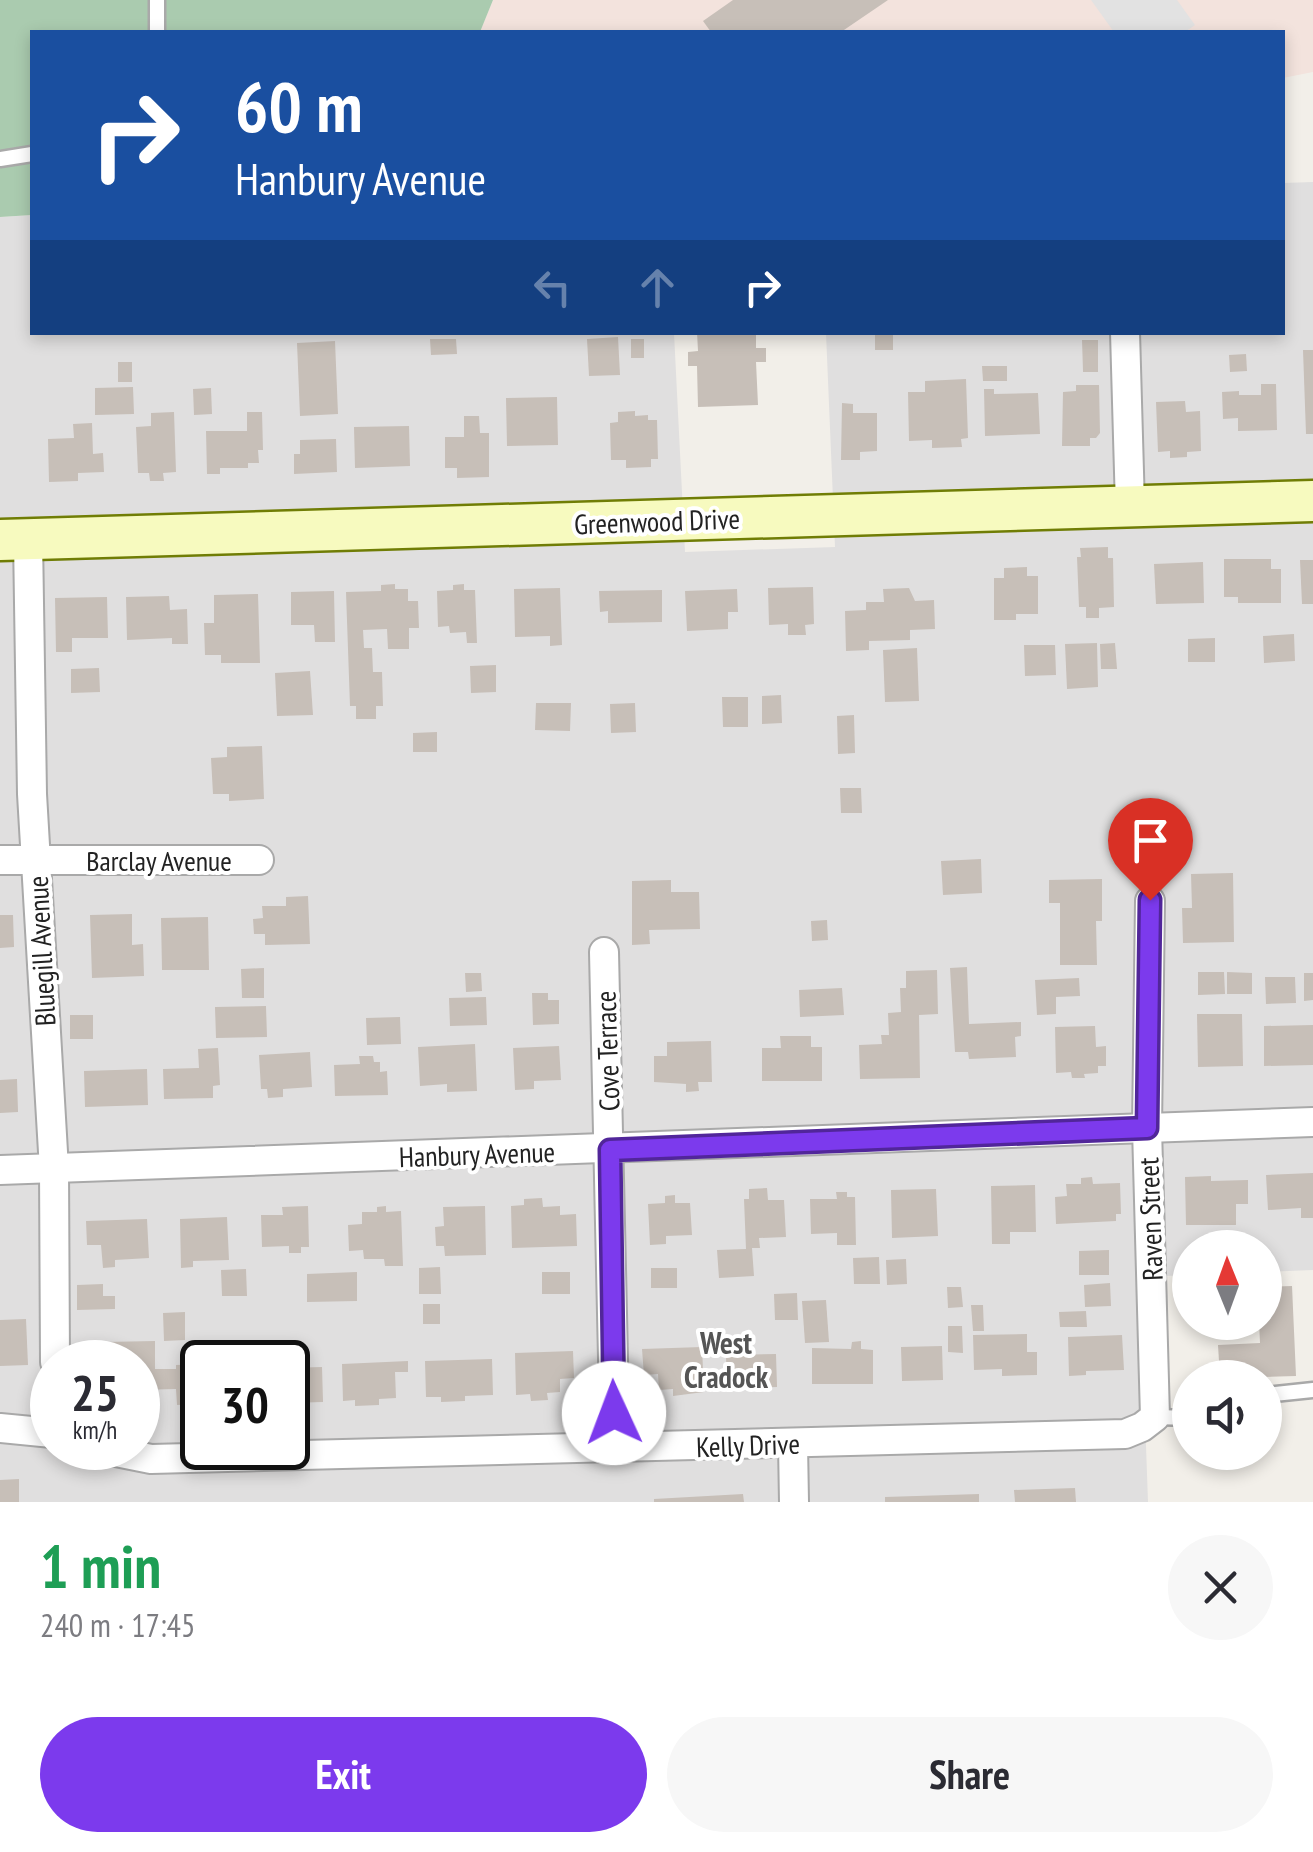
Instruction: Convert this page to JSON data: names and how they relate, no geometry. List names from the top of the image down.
{
  "streets": {
    "street": [
      "Greenwood Drive",
      "Barclay Avenue",
      "Bluegill Avenue",
      "Cove Terrace",
      "Hanbury Avenue",
      "Raven Street",
      "Kelly Drive"
    ]
  },
  "crossings": [
    ["Greenwood Drive", "Bluegill Avenue"],
    ["Barclay Avenue", "Bluegill Avenue"],
    ["Bluegill Avenue", "Hanbury Avenue"],
    ["Cove Terrace", "Hanbury Avenue"],
    ["Cove Terrace", "Kelly Drive"],
    ["Hanbury Avenue", "Raven Street"],
    ["Raven Street", "Kelly Drive"]
  ],
  "districts": ["West Cradock"],
  "north": "top",
  "page": {
    "turn": ["60 m", "Hanbury Avenue"],
    "speed": "25 km/h",
    "limit": "30",
    "heading": ["1 min", "240 m · 17:45"],
    "buttons": ["Exit", "Share"]
  }
}
